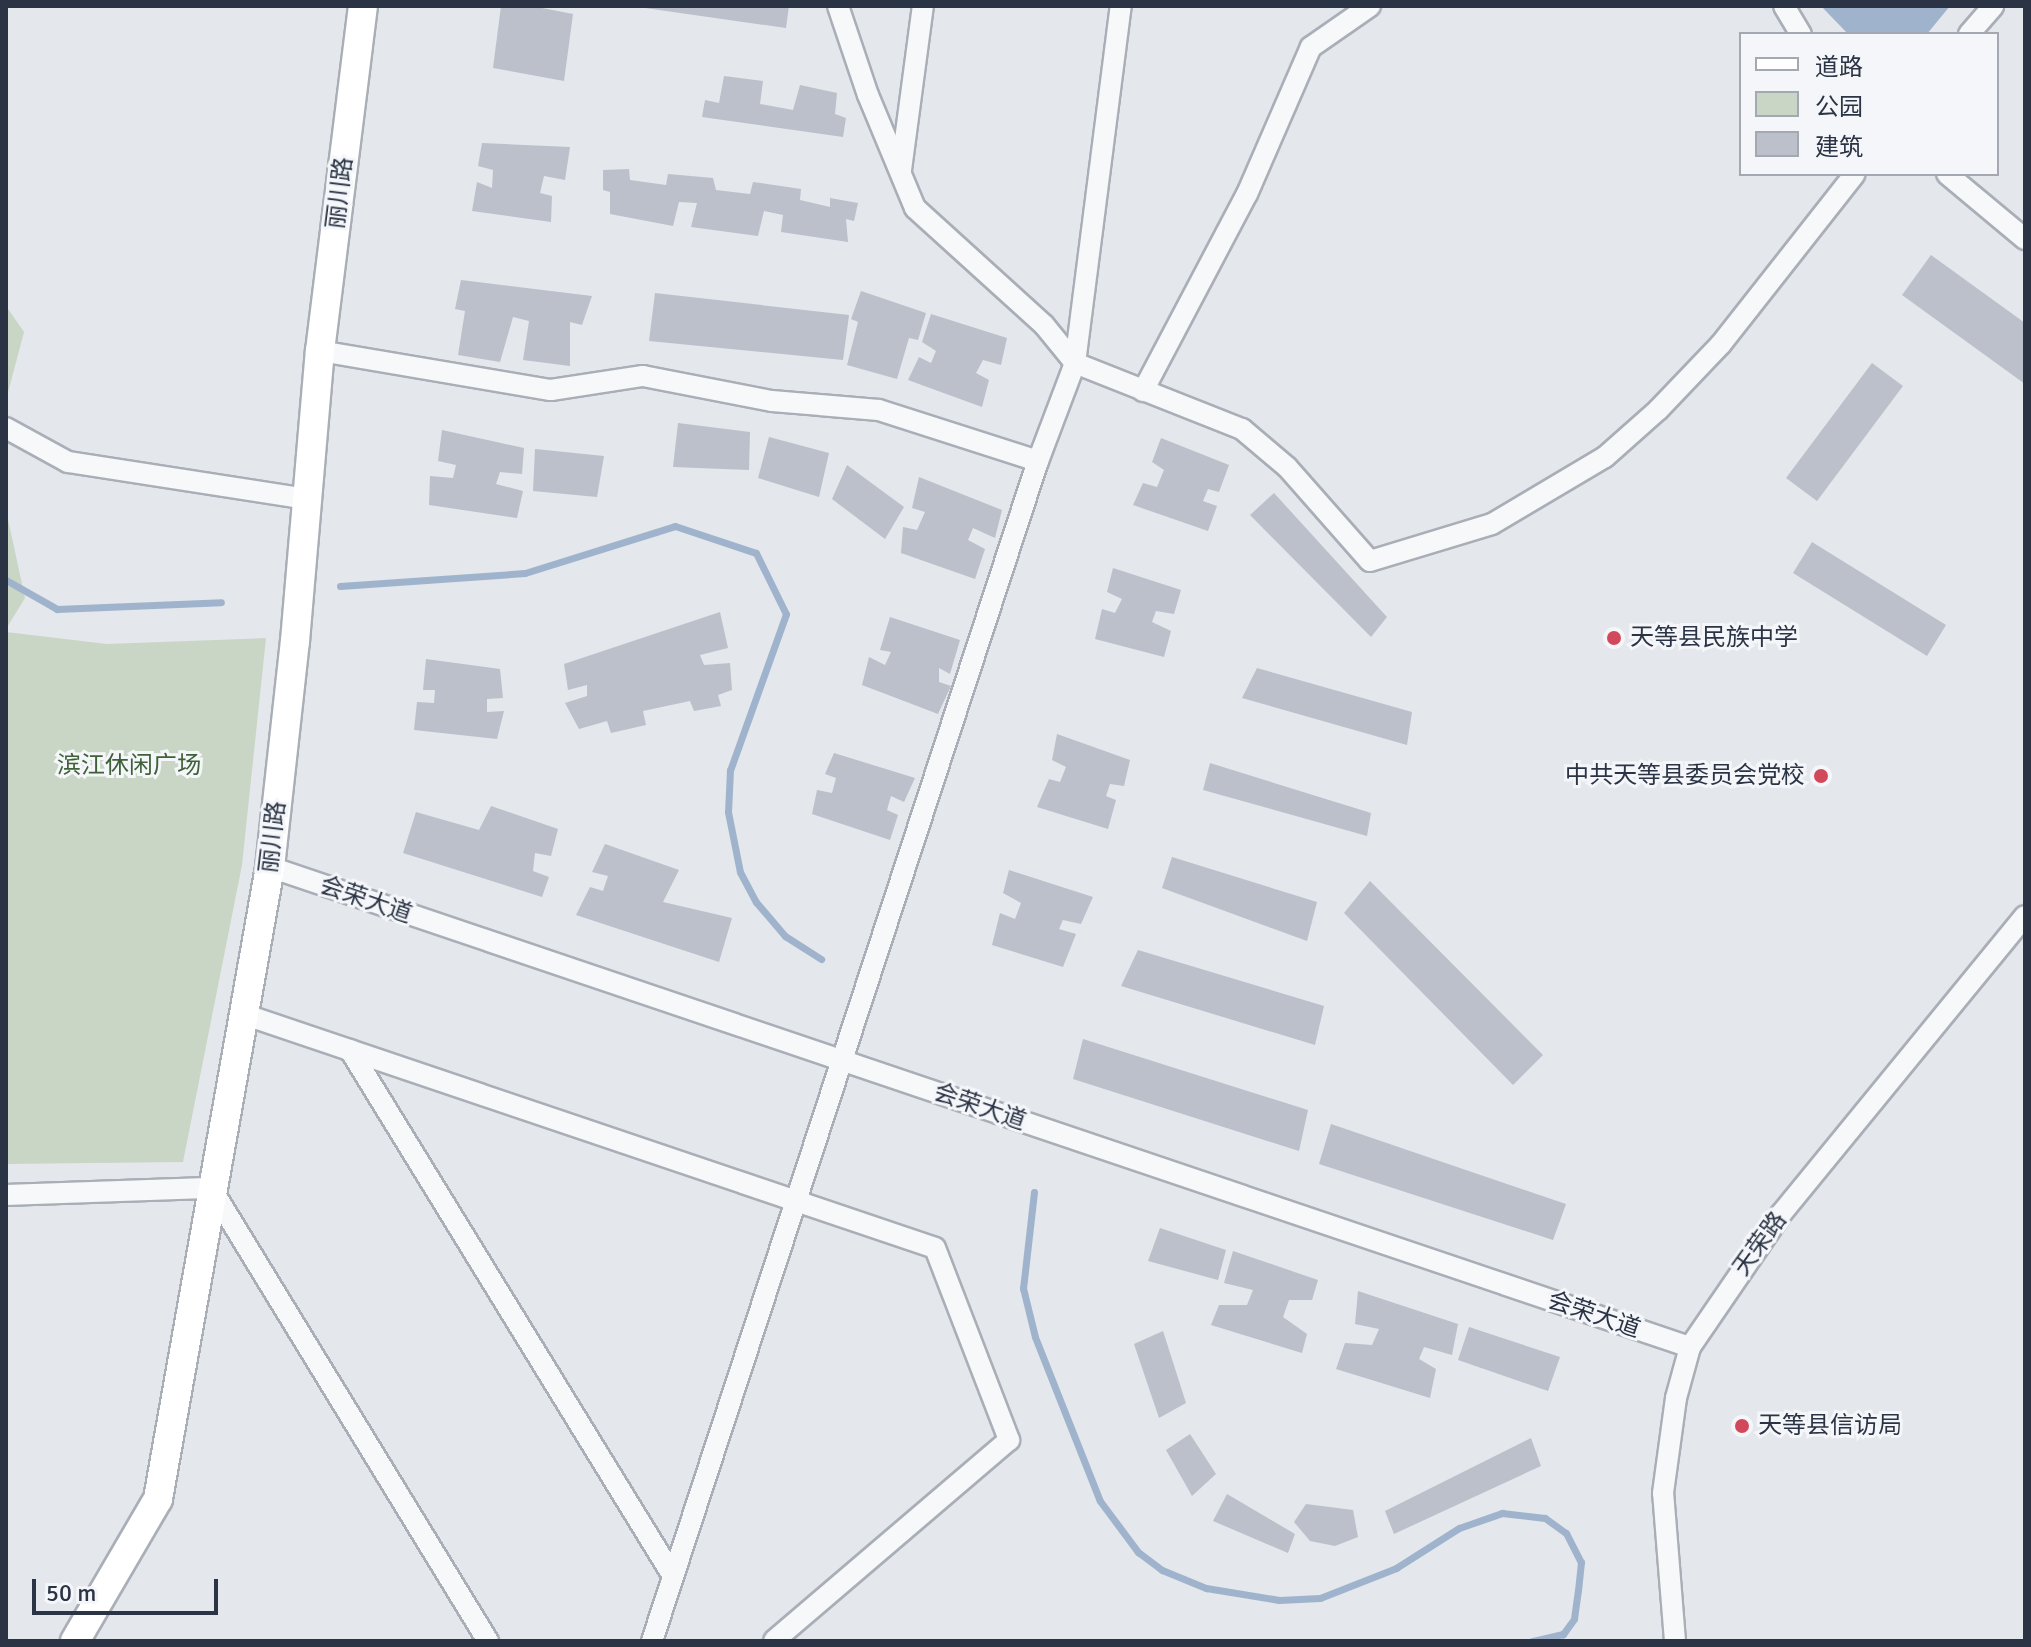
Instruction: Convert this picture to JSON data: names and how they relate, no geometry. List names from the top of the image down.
{
  "streets": {
    "main road": ["丽川路"],
    "street": ["会荣大道", "天荣路"]
  },
  "crossings": [
    ["丽川路", "会荣大道"],
    ["会荣大道", "天荣路"]
  ],
  "parks": ["滨江休闲广场"],
  "places": ["天等县民族中学", "中共天等县委员会党校", "天等县信访局"],
  "legend": ["道路", "公园", "建筑"],
  "scale_bar": "50 m"
}
